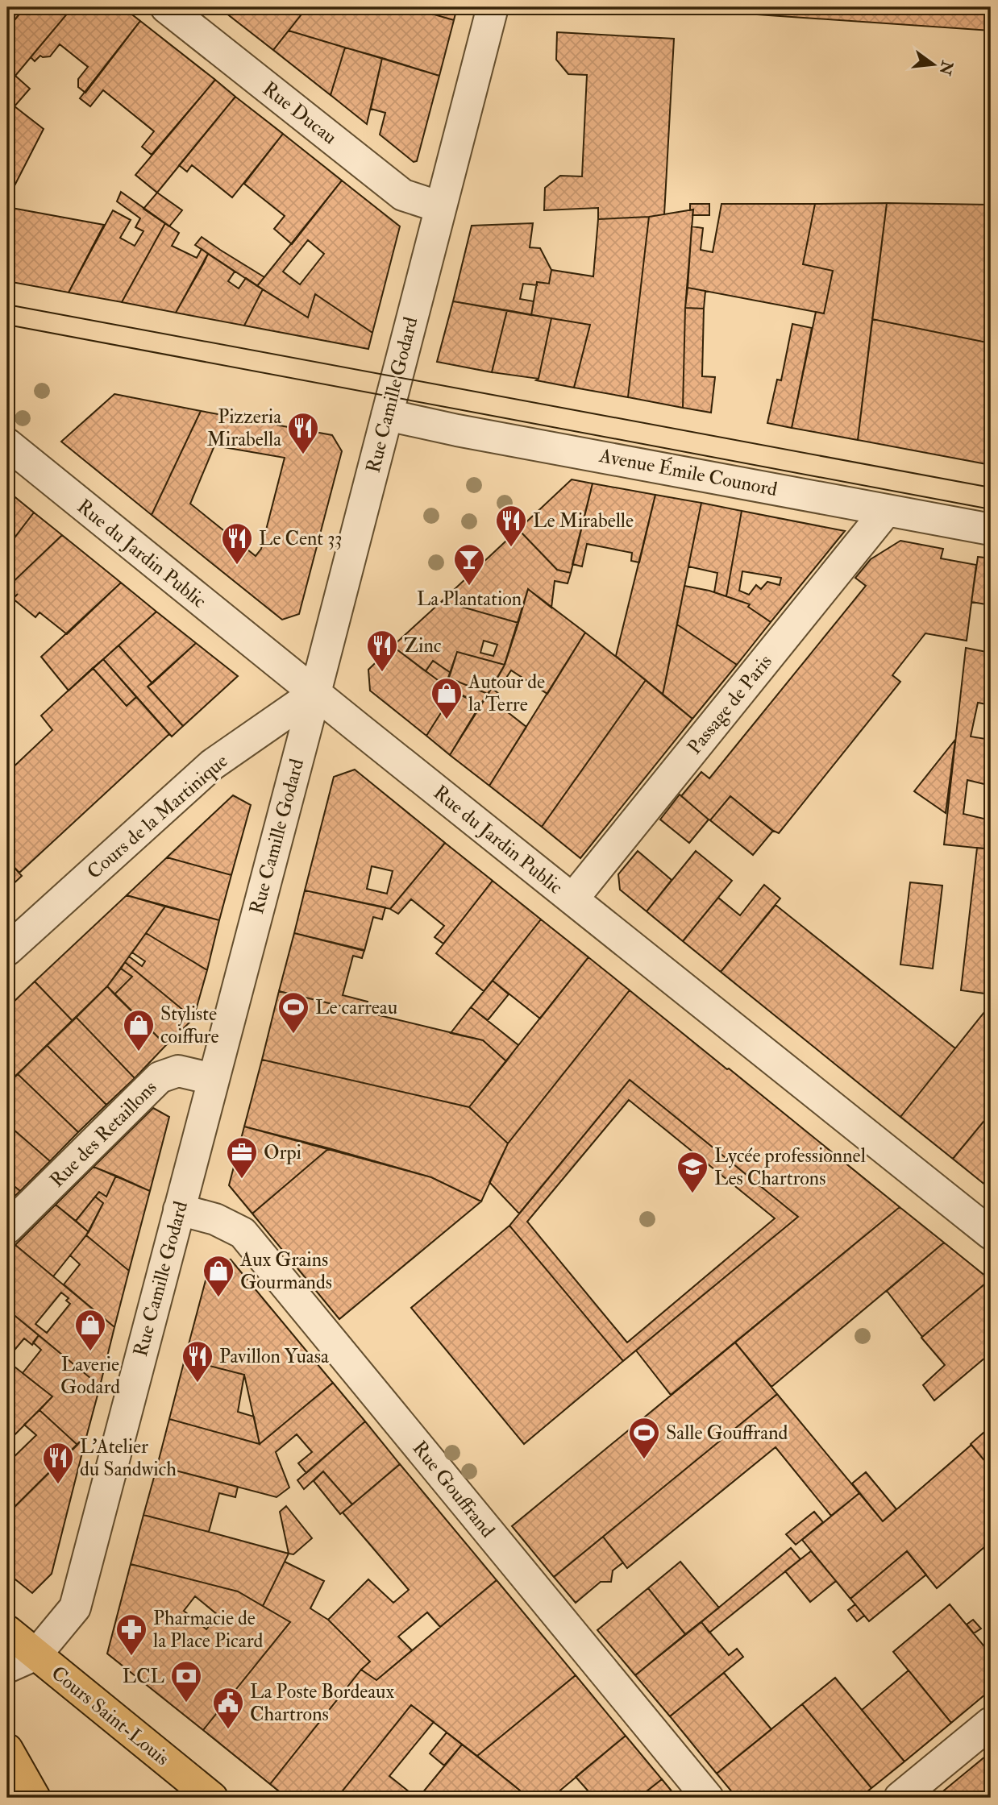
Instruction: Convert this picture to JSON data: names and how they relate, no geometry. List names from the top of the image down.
{
  "streets": {
    "main road": ["Cours Saint-Louis"],
    "street": [
      "Rue Ducau",
      "Rue Camille Godard",
      "Avenue Émile Counord",
      "Rue du Jardin Public",
      "Passage de Paris",
      "Cours de la Martinique",
      "Rue des Retaillons",
      "Rue Gouffrand"
    ]
  },
  "crossings": [
    ["Rue Ducau", "Rue Camille Godard"],
    ["Rue Camille Godard", "Avenue Émile Counord"],
    ["Rue Camille Godard", "Rue du Jardin Public"],
    ["Rue Camille Godard", "Cours de la Martinique"],
    ["Rue Camille Godard", "Rue des Retaillons"],
    ["Rue Camille Godard", "Rue Gouffrand"],
    ["Rue Camille Godard", "Cours Saint-Louis"],
    ["Avenue Émile Counord", "Passage de Paris"],
    ["Rue du Jardin Public", "Passage de Paris"],
    ["Rue du Jardin Public", "Cours de la Martinique"]
  ],
  "places": {
    "restaurant": [
      "Pizzeria Mirabella",
      "Le Mirabelle",
      "Le Cent 33",
      "Zinc",
      "Pavillon Yuasa",
      "L'Atelier du Sandwich"
    ],
    "bar": ["La Plantation"],
    "shop": [
      "Autour de la Terre",
      "Styliste coiffure",
      "Aux Grains Gourmands",
      "Laverie Godard"
    ],
    "sports": ["Le carreau", "Salle Gouffrand"],
    "office": ["Orpi"],
    "school or university": ["Lycée professionnel Les Chartrons"],
    "pharmacy": ["Pharmacie de la Place Picard"],
    "bank": ["LCL"],
    "public building": ["La Poste Bordeaux Chartrons"]
  },
  "north": "right"
}
